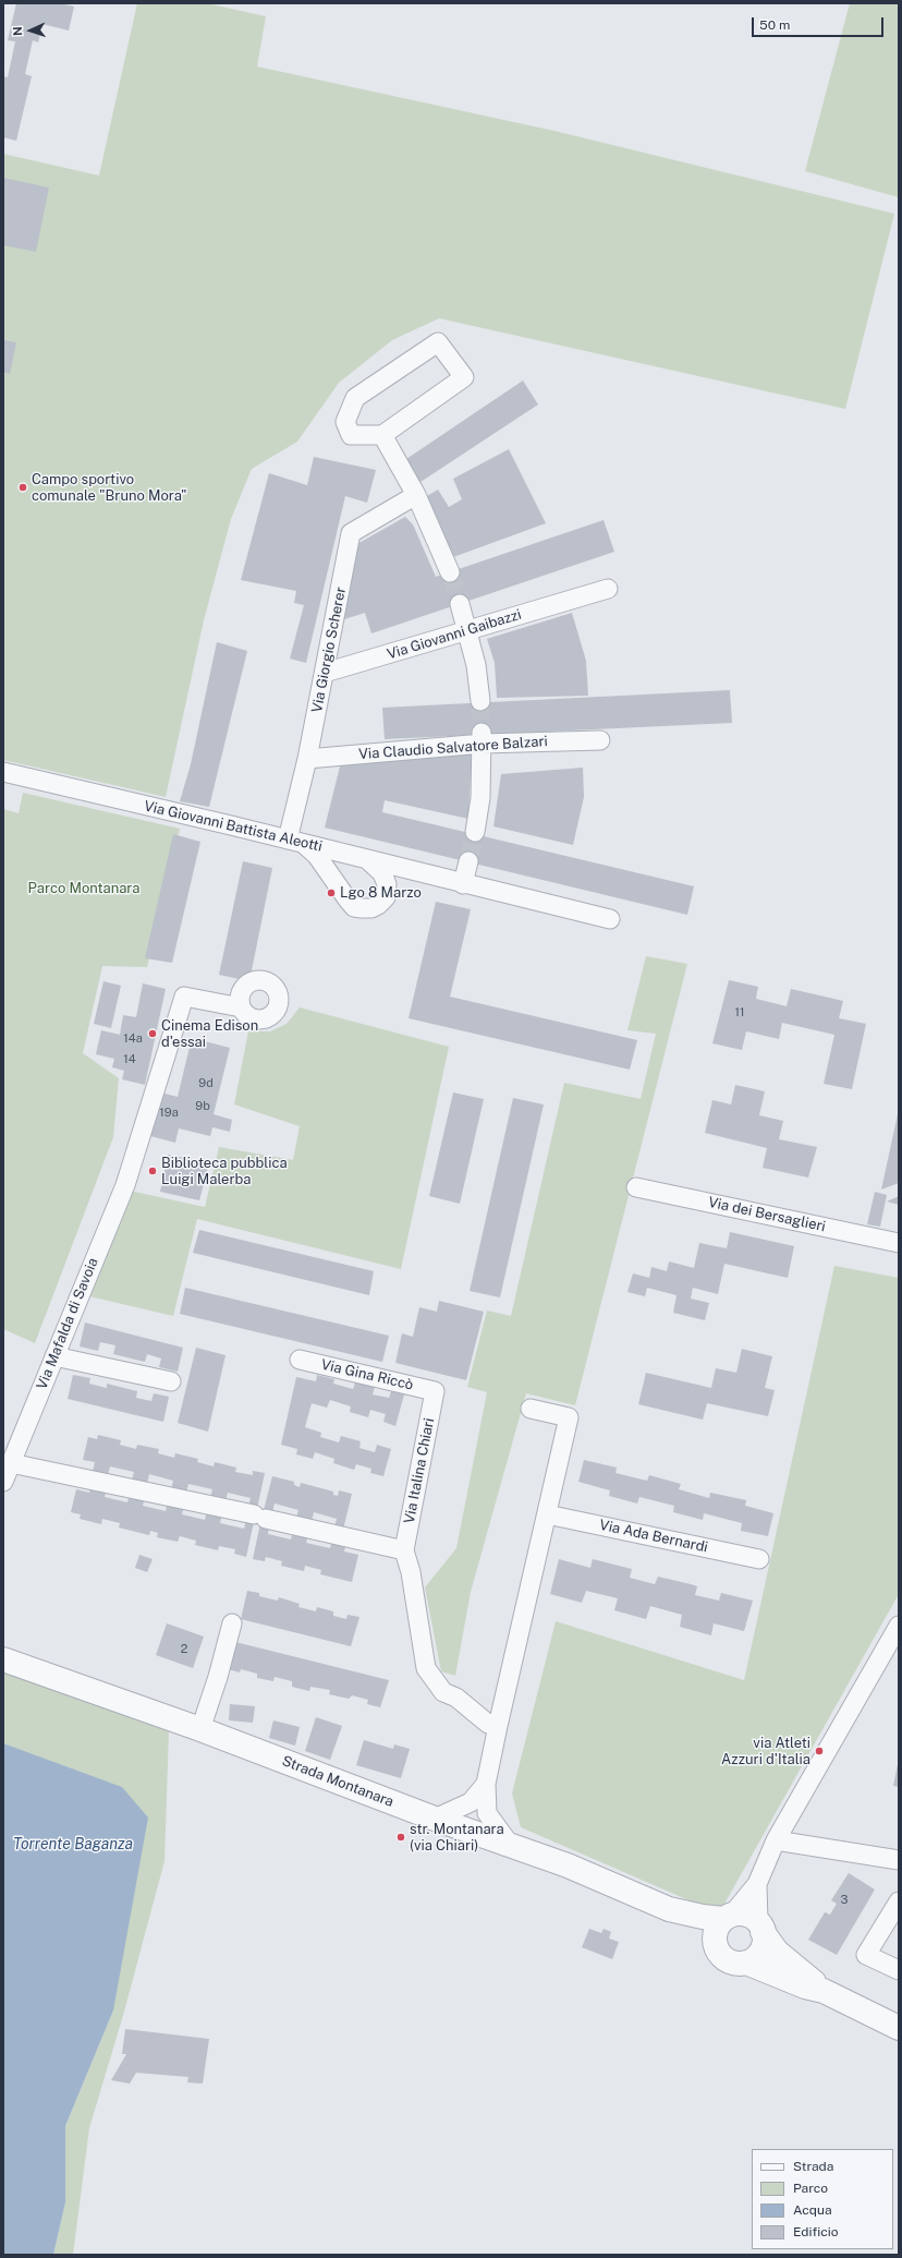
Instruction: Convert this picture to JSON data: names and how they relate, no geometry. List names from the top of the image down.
{
  "streets": {
    "street": [
      "Via Giovanni Gaibazzi",
      "Via Giorgio Scherer",
      "Via Claudio Salvatore Balzari",
      "Via Giovanni Battista Aleotti",
      "Via dei Bersaglieri",
      "Via Mafalda di Savoia",
      "Via Gina Riccò",
      "Via Italina Chiari",
      "Via Ada Bernardi",
      "Strada Montanara"
    ]
  },
  "crossings": [
    ["Via Giovanni Gaibazzi", "Via Giorgio Scherer"],
    ["Via Giorgio Scherer", "Via Claudio Salvatore Balzari"],
    ["Via Giorgio Scherer", "Via Giovanni Battista Aleotti"],
    ["Via Gina Riccò", "Via Italina Chiari"]
  ],
  "water": ["Torrente Baganza"],
  "parks": ["Parco Montanara"],
  "places": [
    "Campo sportivo comunale \"Bruno Mora\"",
    "Lgo 8 Marzo",
    "Cinema Edison d'essai",
    "Biblioteca pubblica Luigi Malerba",
    "via Atleti Azzuri d'Italia",
    "str. Montanara (via Chiari)"
  ],
  "house_numbers": [
    "11",
    "14a",
    "14",
    "9d",
    "9b",
    "19a",
    "2",
    "3"
  ],
  "legend": [
    "Strada",
    "Parco",
    "Acqua",
    "Edificio"
  ],
  "scale_bar": "50 m",
  "north": "left"
}
